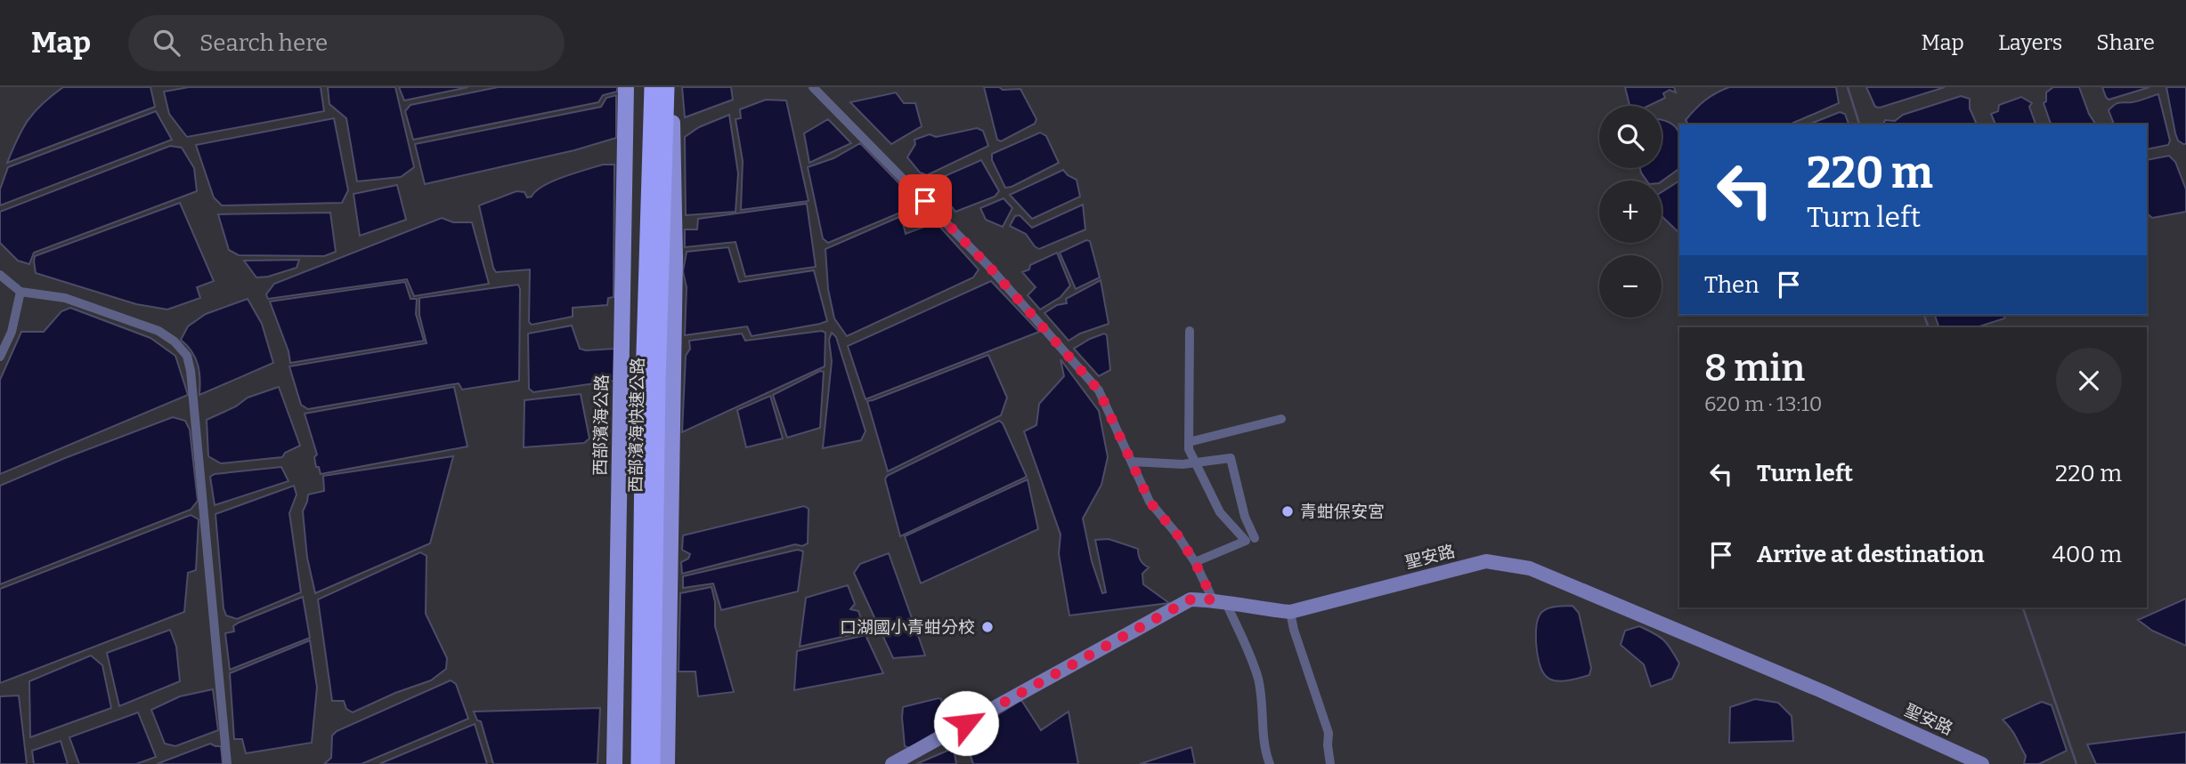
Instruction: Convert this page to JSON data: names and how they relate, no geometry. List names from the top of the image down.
{
  "streets": {
    "highway": ["西部濱海快速公路"],
    "main road": ["西部濱海公路"],
    "street": ["聖安路"]
  },
  "places": ["青蚶保安宮", "口湖國小青蚶分校"],
  "page": {
    "header": "Map",
    "search": "Search here",
    "nav": ["Map", "Layers", "Share"],
    "map_buttons": ["+", "−"],
    "turn": ["220 m", "Turn left"],
    "then": "Then",
    "heading": ["8 min", "620 m · 13:10"],
    "list": [
      {
        "name": "Turn left",
        "value": "220 m"
      },
      {
        "name": "Arrive at destination",
        "value": "400 m"
      }
    ]
  }
}
